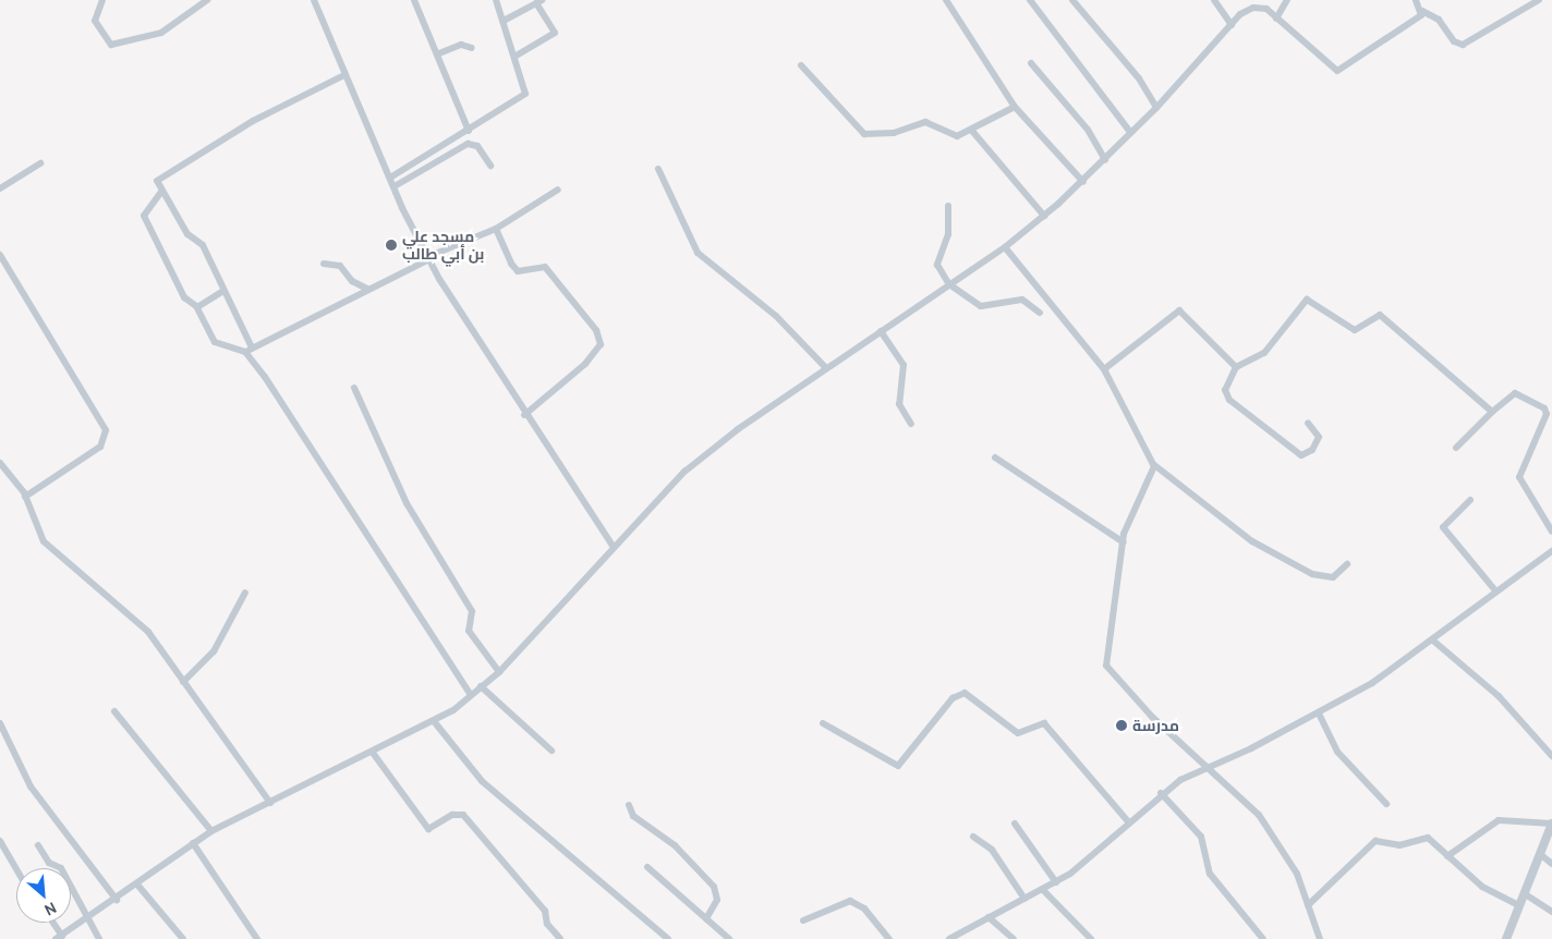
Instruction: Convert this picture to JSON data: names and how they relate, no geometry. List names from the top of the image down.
{
  "places": ["مسجد علي بن أبي طالب", "مدرسة"],
  "north": "bottom right"
}
